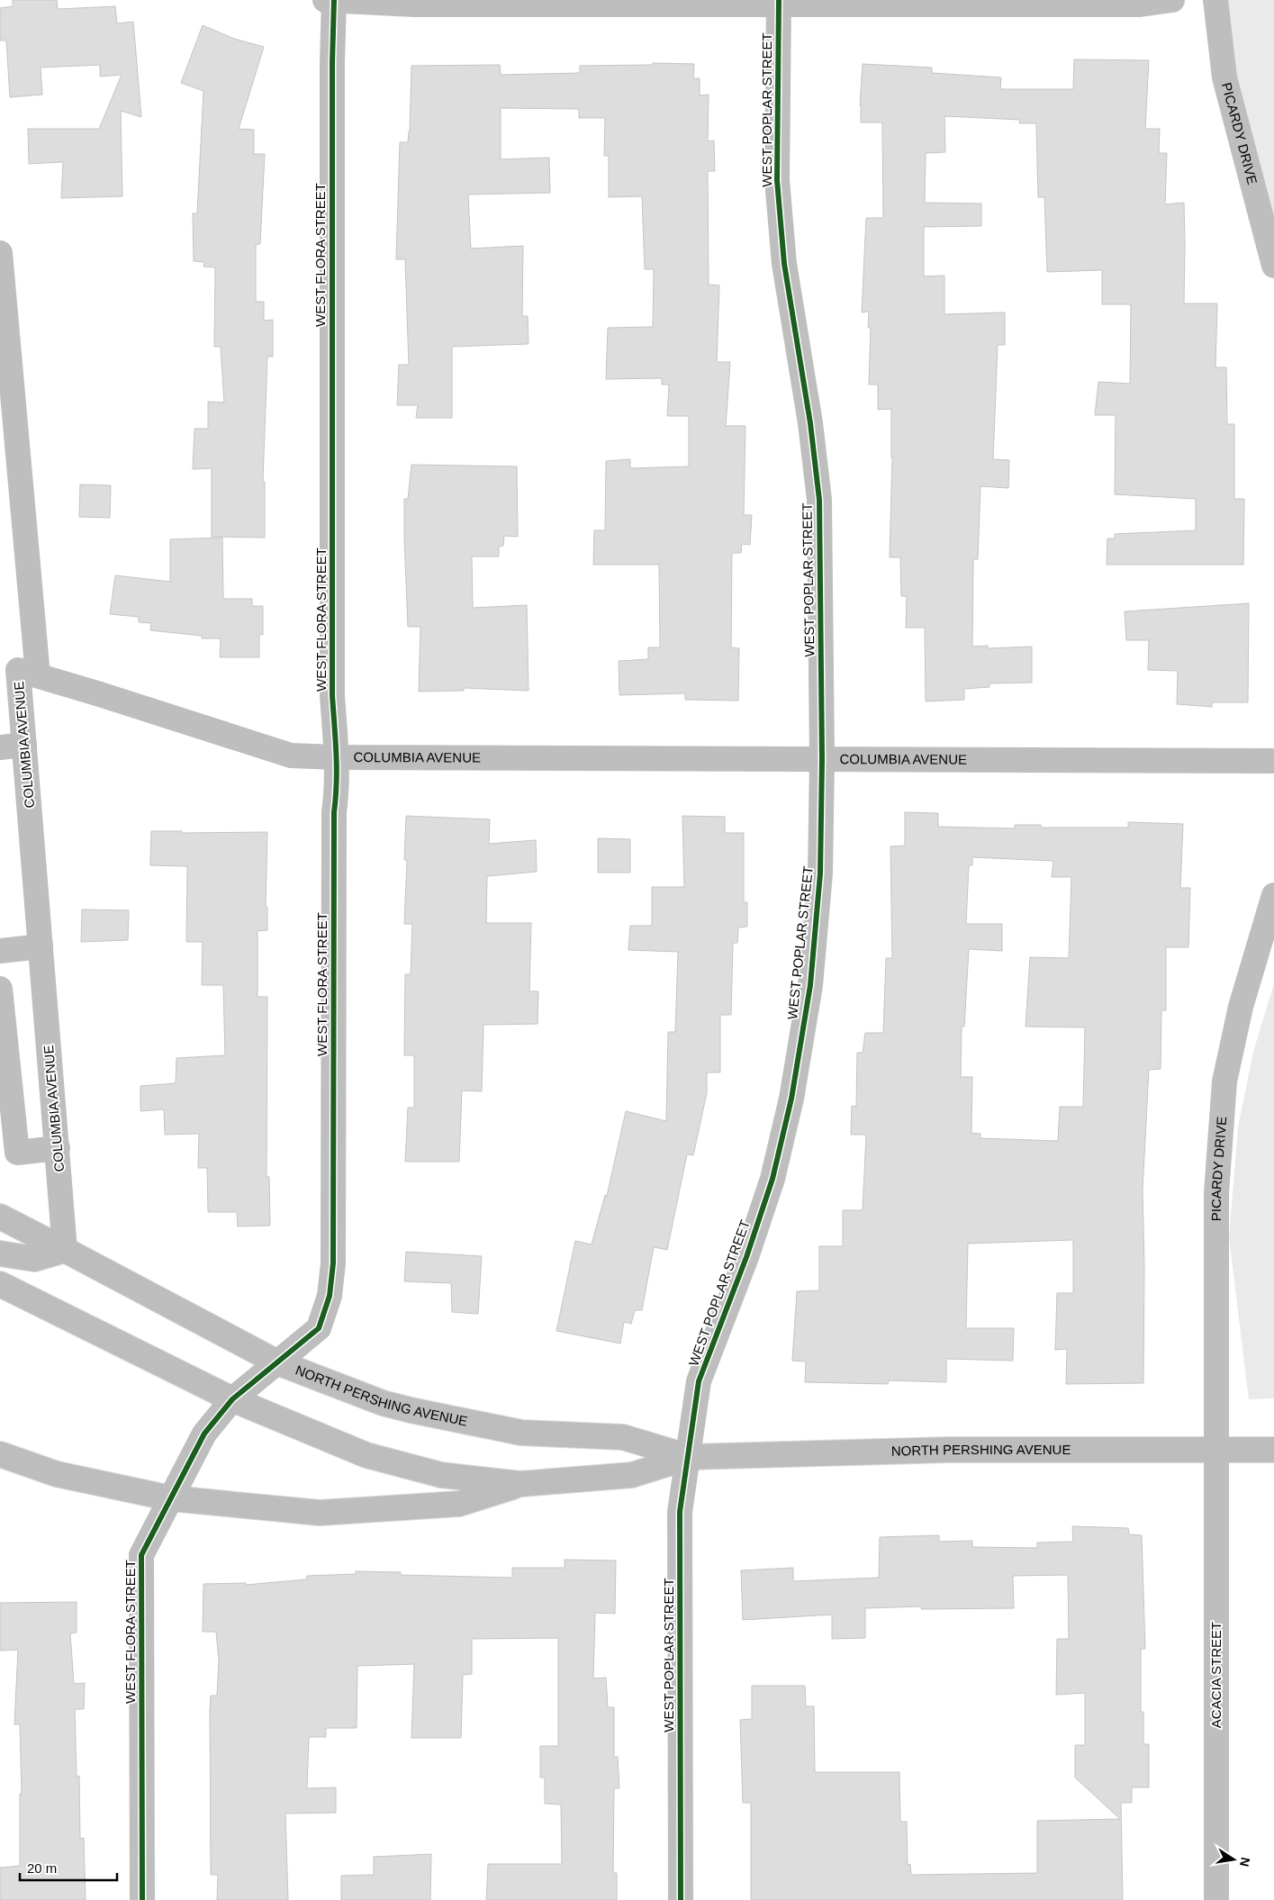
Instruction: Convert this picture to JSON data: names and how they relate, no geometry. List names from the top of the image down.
{
  "streets": {
    "main road": ["NORTH PERSHING AVENUE"],
    "street": [
      "WEST POPLAR STREET",
      "PICARDY DRIVE",
      "WEST FLORA STREET",
      "COLUMBIA AVENUE",
      "ACACIA STREET"
    ]
  },
  "crossings": [
    ["WEST POPLAR STREET", "COLUMBIA AVENUE"],
    ["WEST POPLAR STREET", "NORTH PERSHING AVENUE"],
    ["PICARDY DRIVE", "NORTH PERSHING AVENUE"],
    ["PICARDY DRIVE", "ACACIA STREET"],
    ["WEST FLORA STREET", "COLUMBIA AVENUE"],
    ["WEST FLORA STREET", "NORTH PERSHING AVENUE"],
    ["COLUMBIA AVENUE", "NORTH PERSHING AVENUE"],
    ["NORTH PERSHING AVENUE", "ACACIA STREET"]
  ],
  "scale_bar": "20 m",
  "north": "right"
}
